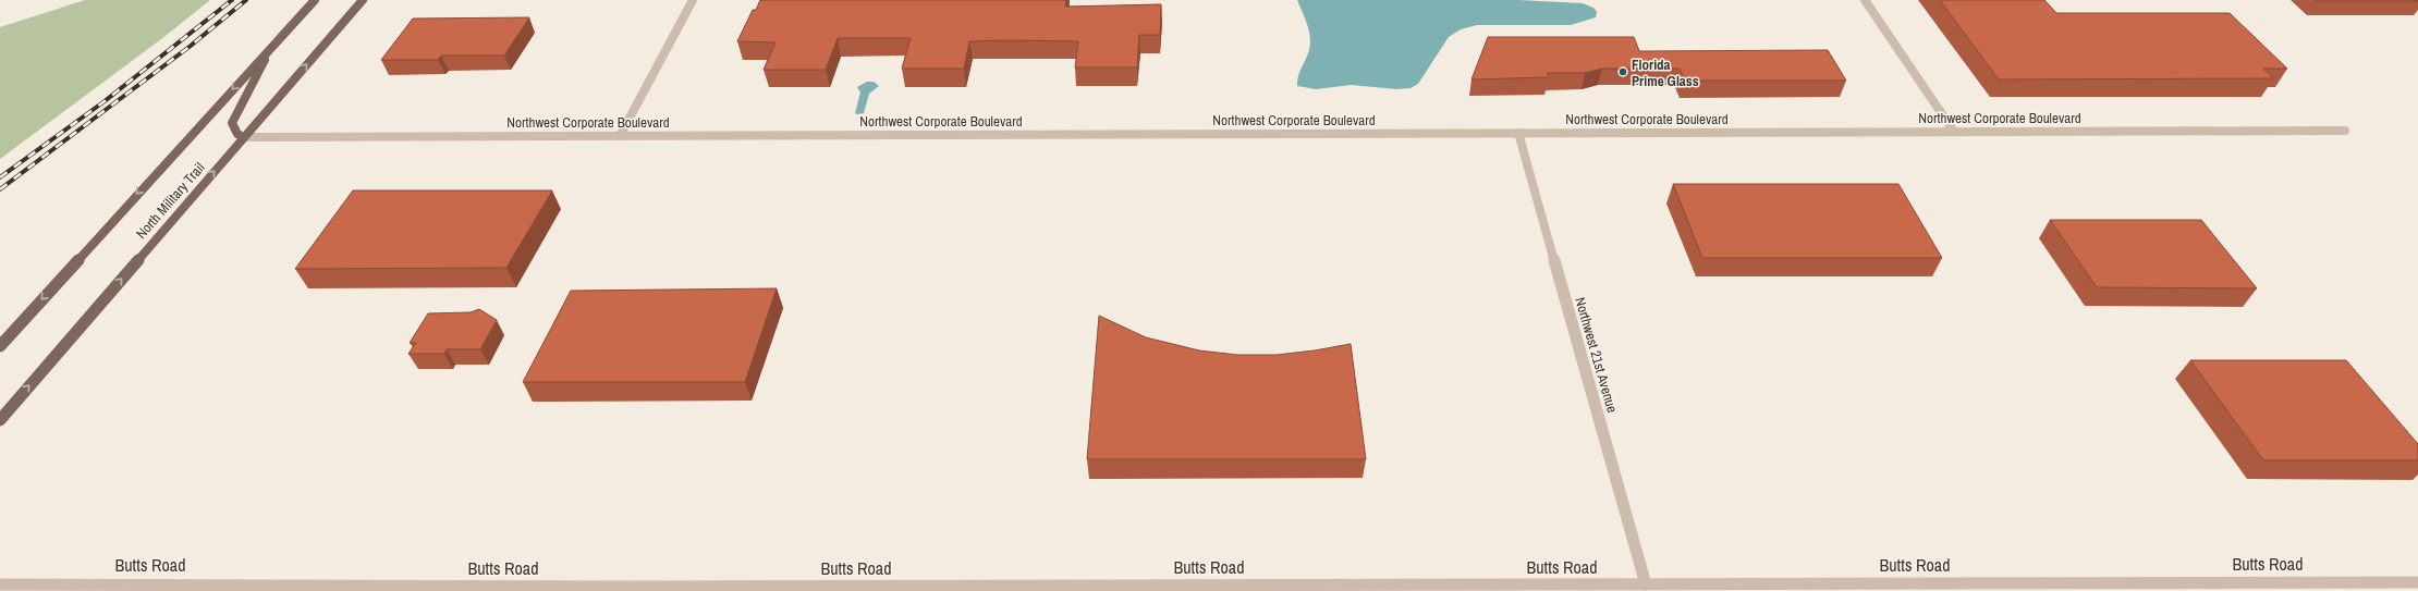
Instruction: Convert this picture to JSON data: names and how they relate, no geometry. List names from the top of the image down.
{
  "streets": {
    "main road": ["North Military Trail"],
    "street": ["Northwest Corporate Boulevard", "Northwest 21st Avenue", "Butts Road"]
  },
  "crossings": [
    ["Northwest Corporate Boulevard", "North Military Trail"],
    ["Northwest Corporate Boulevard", "Northwest 21st Avenue"],
    ["Northwest 21st Avenue", "Butts Road"]
  ],
  "places": ["Florida Prime Glass"]
}
